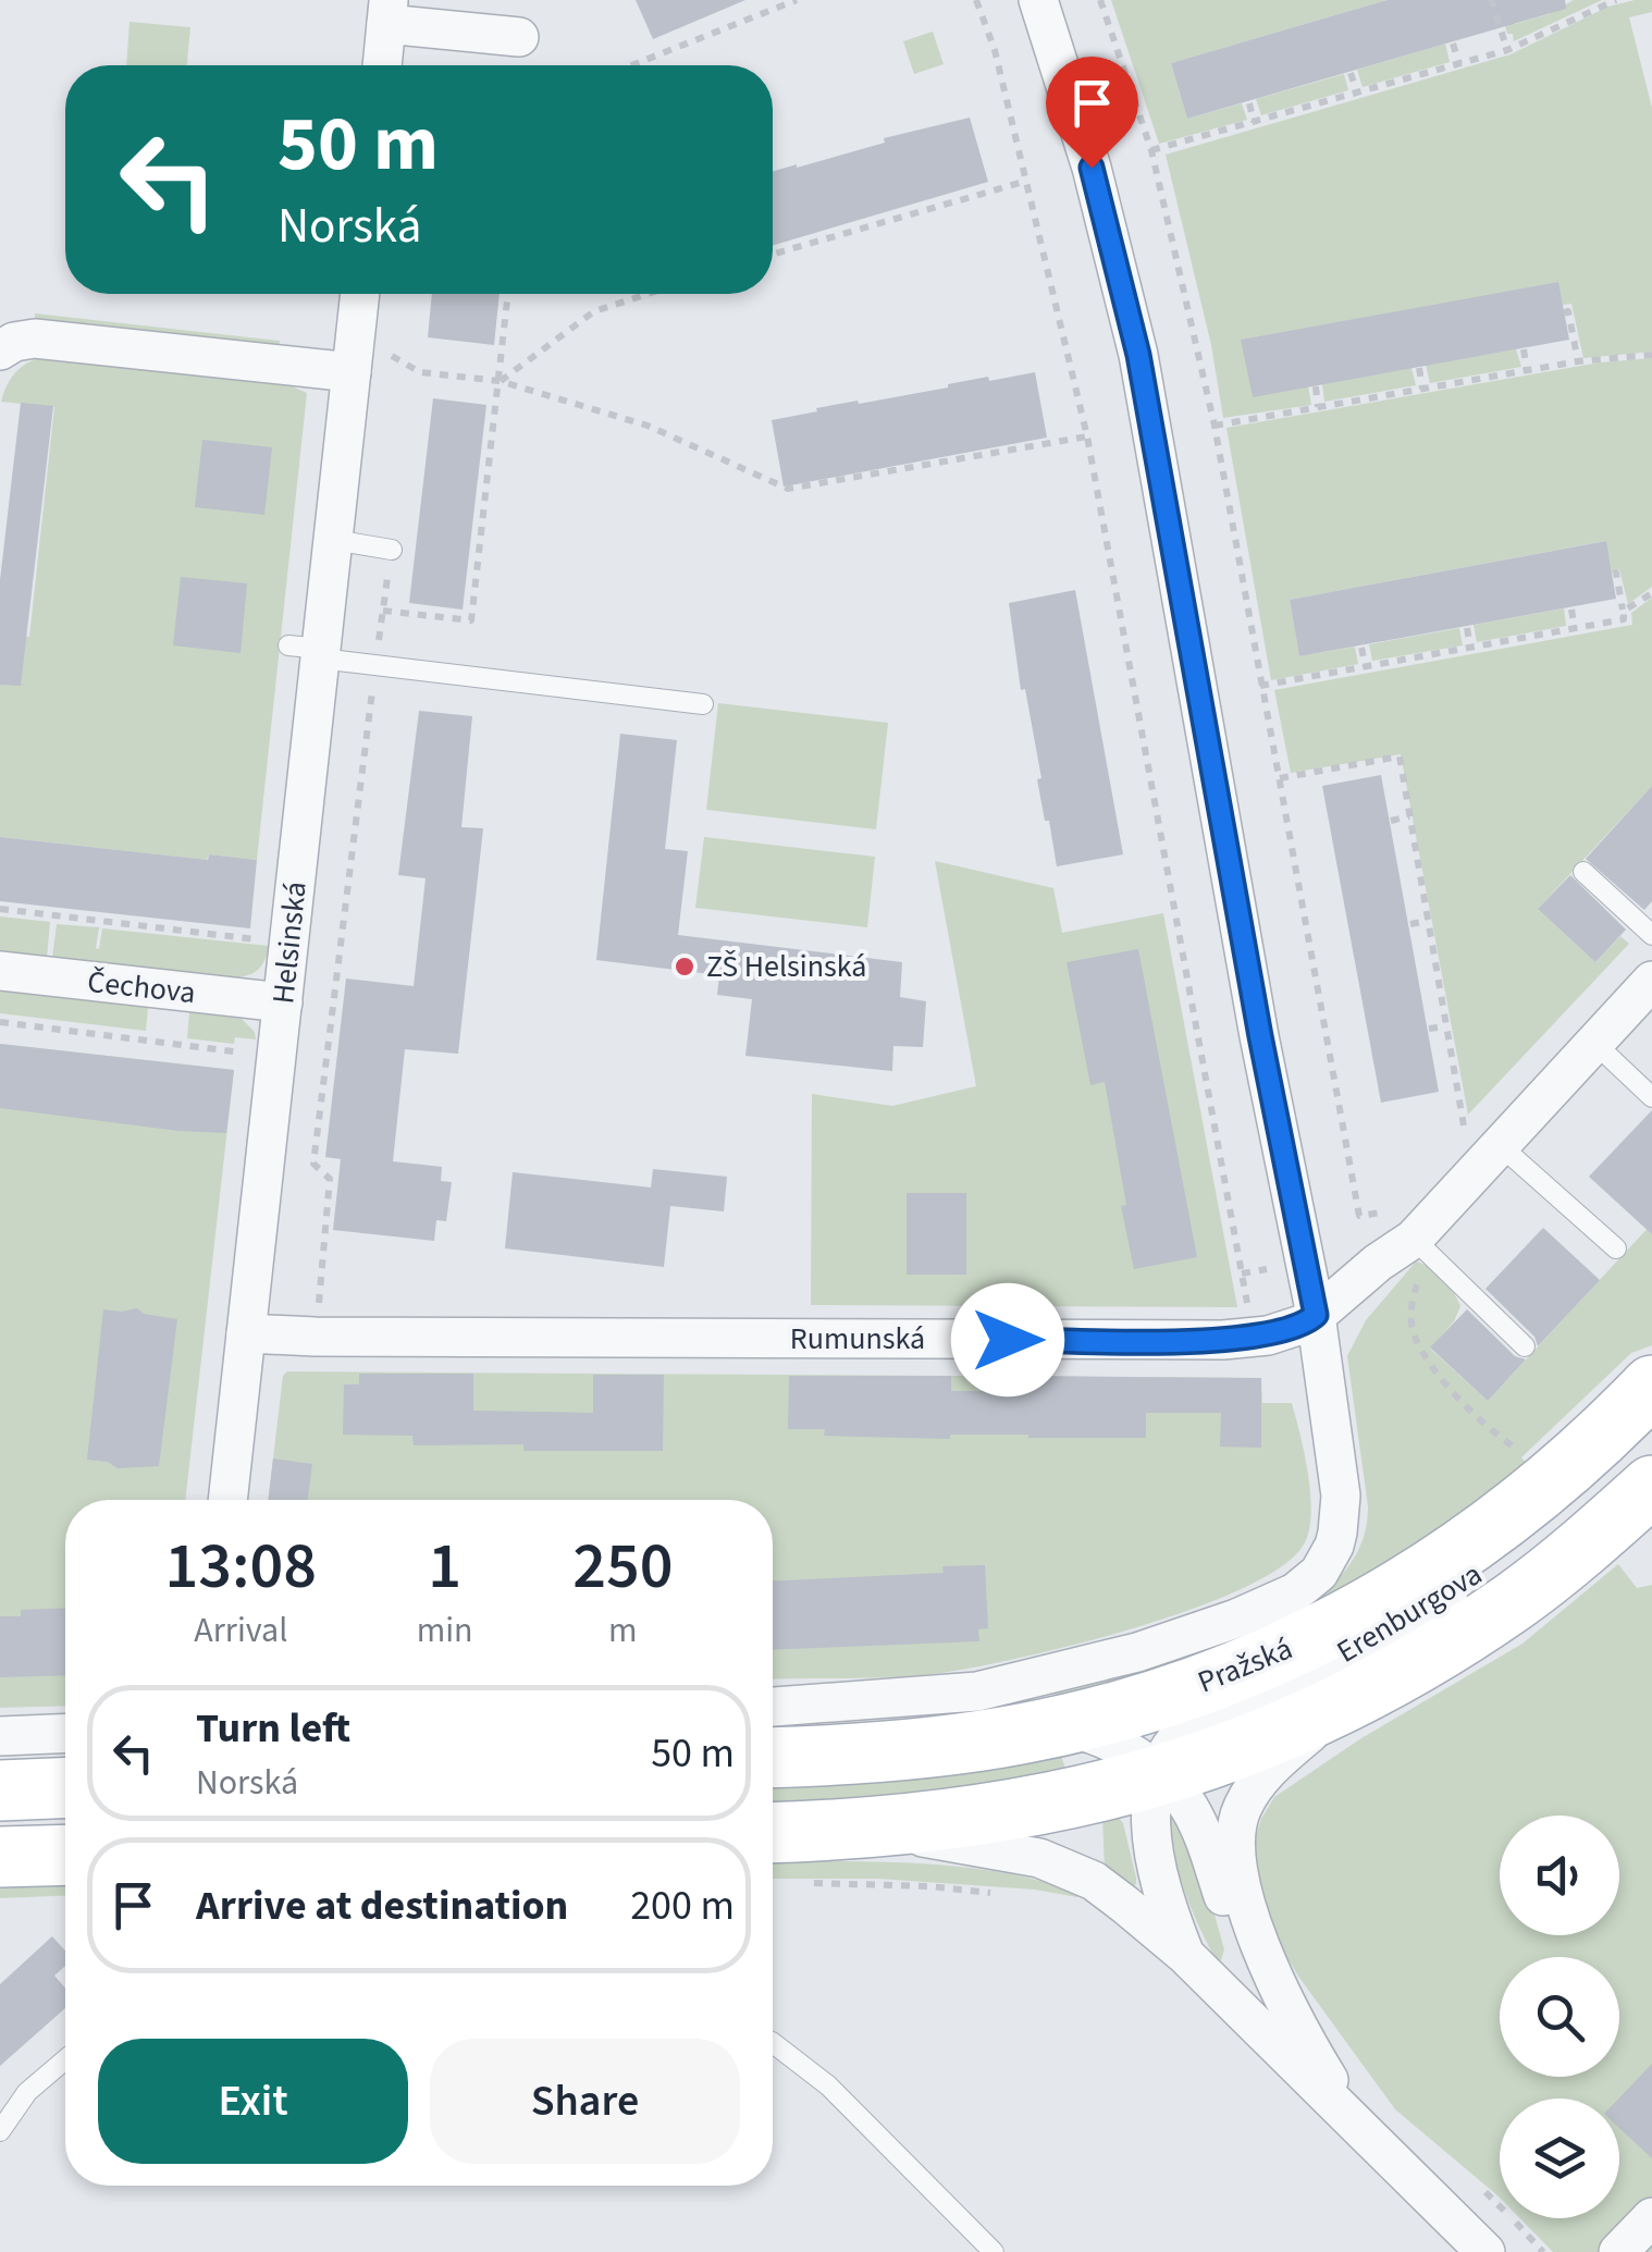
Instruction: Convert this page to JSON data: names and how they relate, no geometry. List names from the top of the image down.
{
  "streets": {
    "main road": ["Pražská"],
    "street": [
      "Helsinská",
      "Čechova",
      "Rumunská",
      "Erenburgova"
    ]
  },
  "crossings": [
    ["Helsinská", "Čechova"],
    ["Helsinská", "Rumunská"],
    ["Rumunská", "Pražská"],
    ["Erenburgova", "Pražská"]
  ],
  "places": ["ZŠ Helsinská"],
  "page": {
    "turn": ["50 m", "Norská"],
    "eta": [
      "13:08",
      "Arrival",
      "1",
      "min",
      "250",
      "m"
    ],
    "list": [
      {
        "name": "Turn left",
        "note": "Norská",
        "value": "50 m"
      },
      {
        "name": "Arrive at destination",
        "value": "200 m"
      }
    ],
    "buttons": ["Exit", "Share"]
  }
}
